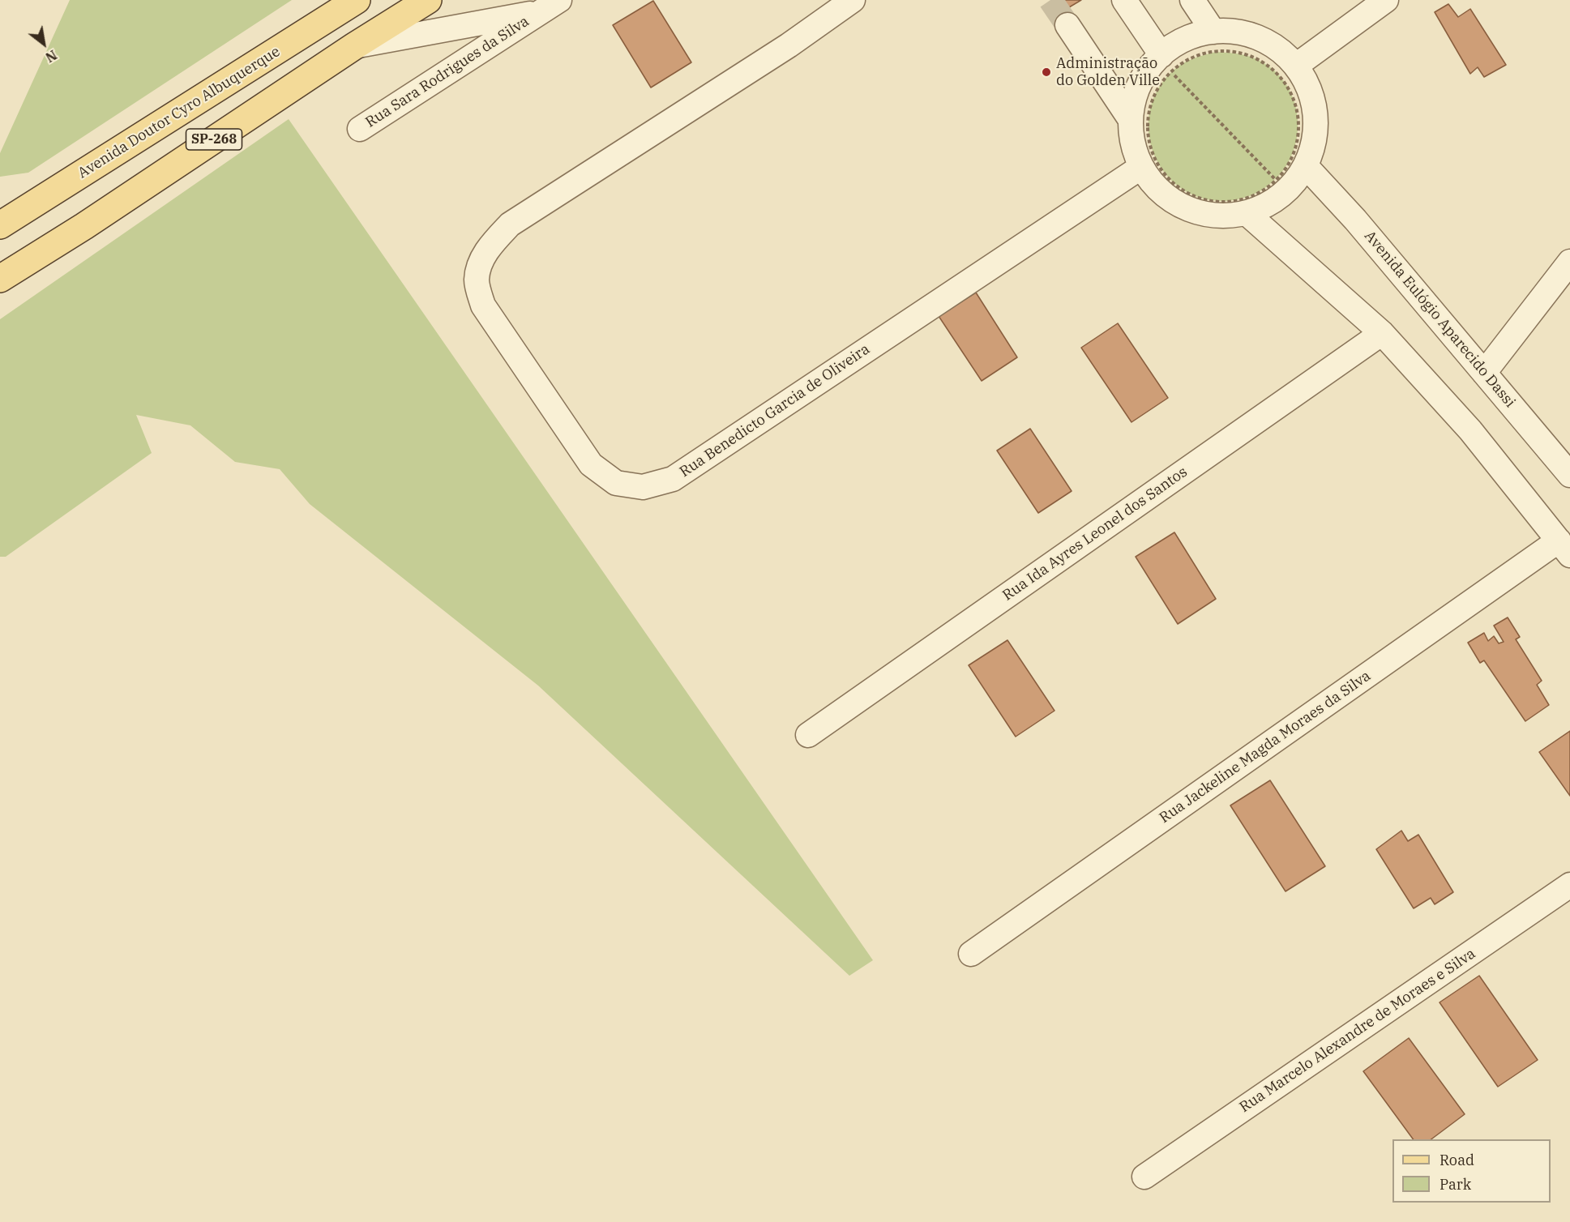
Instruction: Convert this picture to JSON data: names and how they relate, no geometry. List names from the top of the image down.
{
  "streets": {
    "main road": ["Avenida Doutor Cyro Albuquerque", "SP-268"],
    "street": [
      "Rua Sara Rodrigues da Silva",
      "Avenida Eulógio Aparecido Dassi",
      "Rua Benedicto Garcia de Oliveira",
      "Rua Ida Ayres Leonel dos Santos",
      "Rua Jackeline Magda Moraes da Silva",
      "Rua Marcelo Alexandre de Moraes e Silva"
    ]
  },
  "places": ["Administração do Golden Ville"],
  "legend": ["Road", "Park"],
  "north": "bottom right"
}
